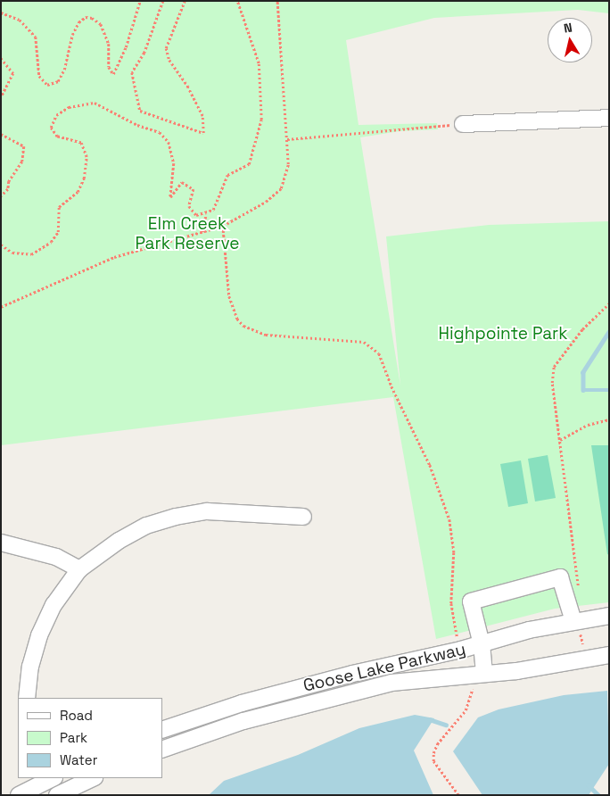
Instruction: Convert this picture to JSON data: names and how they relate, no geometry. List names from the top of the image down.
{
  "streets": {
    "street": ["Goose Lake Parkway"]
  },
  "parks": ["Elm Creek Park Reserve", "Highpointe Park"],
  "legend": ["Road", "Park", "Water"],
  "north": "top"
}
